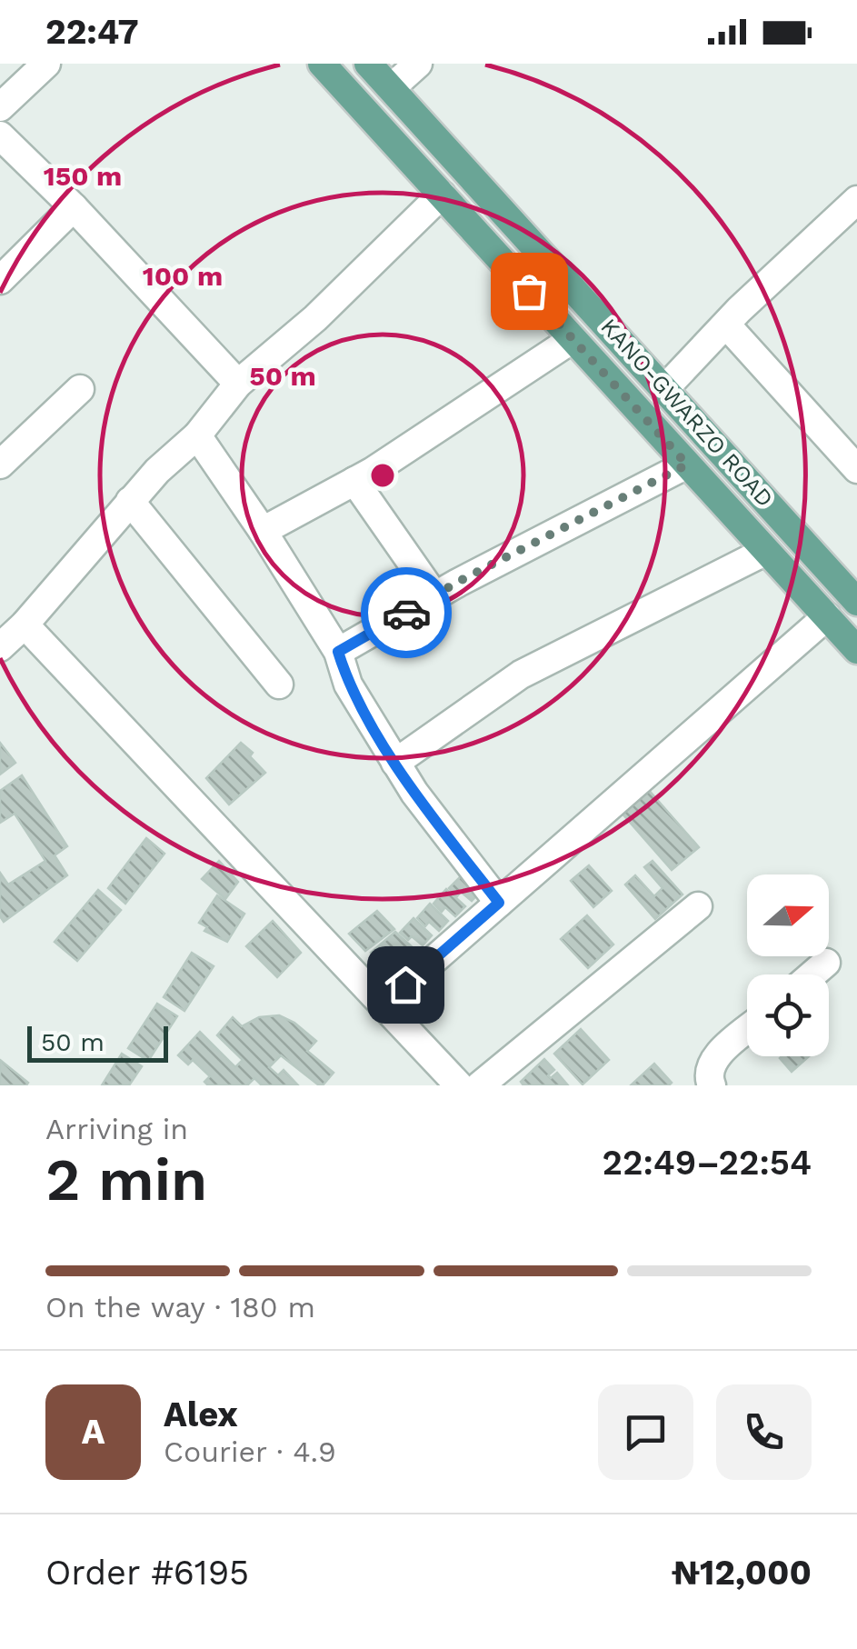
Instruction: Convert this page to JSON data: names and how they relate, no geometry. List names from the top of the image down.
{
  "streets": {
    "main road": ["KANO-GWARZO ROAD"]
  },
  "scale_bar": "50 m",
  "north": "right",
  "page": {
    "status": "22:47",
    "scale": "50 m",
    "heading": ["2 min", "Arriving in", "22:49–22:54"],
    "panel": [
      "Alex",
      "Courier · 4.9",
      "Order #6195",
      "₦12,000"
    ],
    "bar": "On the way · 180 m",
    "round": "A"
  },
  "rings": ["150 m", "100 m", "50 m"]
}
